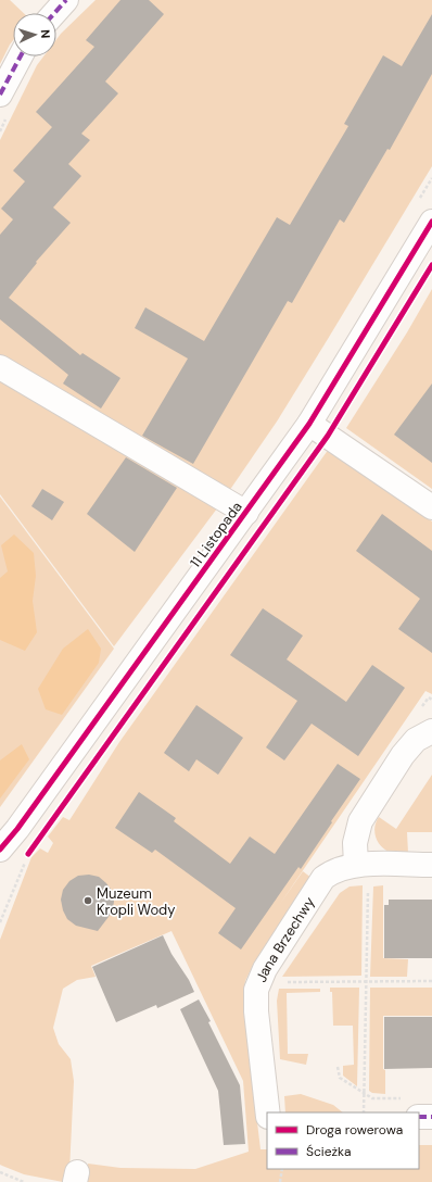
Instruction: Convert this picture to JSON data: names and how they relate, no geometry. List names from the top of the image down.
{
  "streets": {
    "street": ["11 Listopada", "Jana Brzechwy"]
  },
  "places": ["Muzeum Kropli Wody"],
  "legend": ["Droga rowerowa", "Ścieżka"],
  "north": "right"
}
